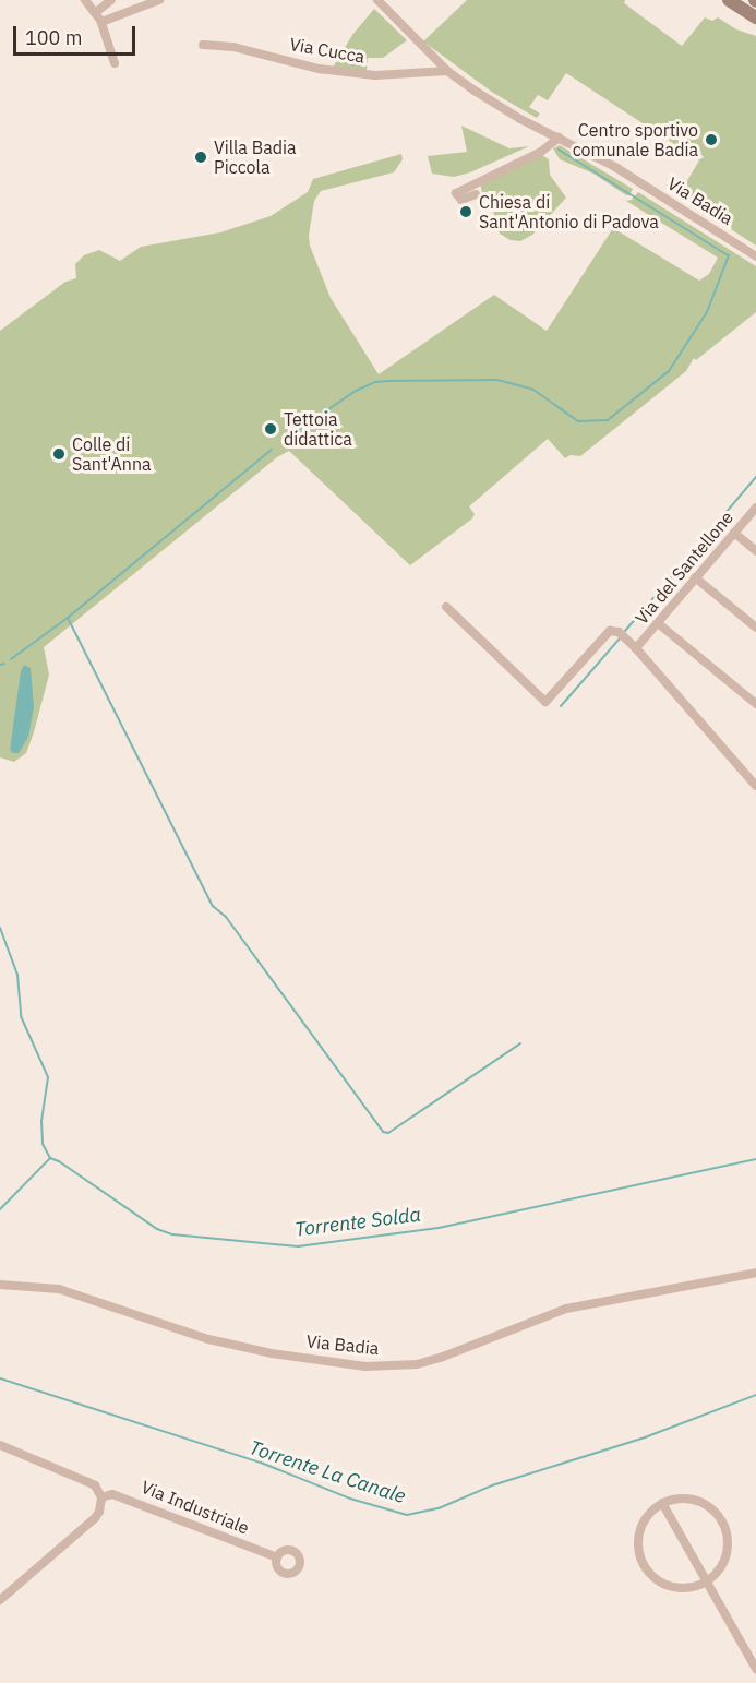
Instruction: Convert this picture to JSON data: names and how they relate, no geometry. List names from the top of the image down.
{
  "streets": {
    "street": [
      "Via Cucca",
      "Via Badia",
      "Via del Santellone",
      "Via Industriale"
    ]
  },
  "crossings": [
    ["Via Cucca", "Via Badia"]
  ],
  "water": ["Torrente Solda", "Torrente La Canale"],
  "places": [
    "Centro sportivo comunale Badia",
    "Villa Badia Piccola",
    "Chiesa di Sant'Antonio di Padova",
    "Tettoia didattica",
    "Colle di Sant'Anna"
  ],
  "scale_bar": "100 m"
}
